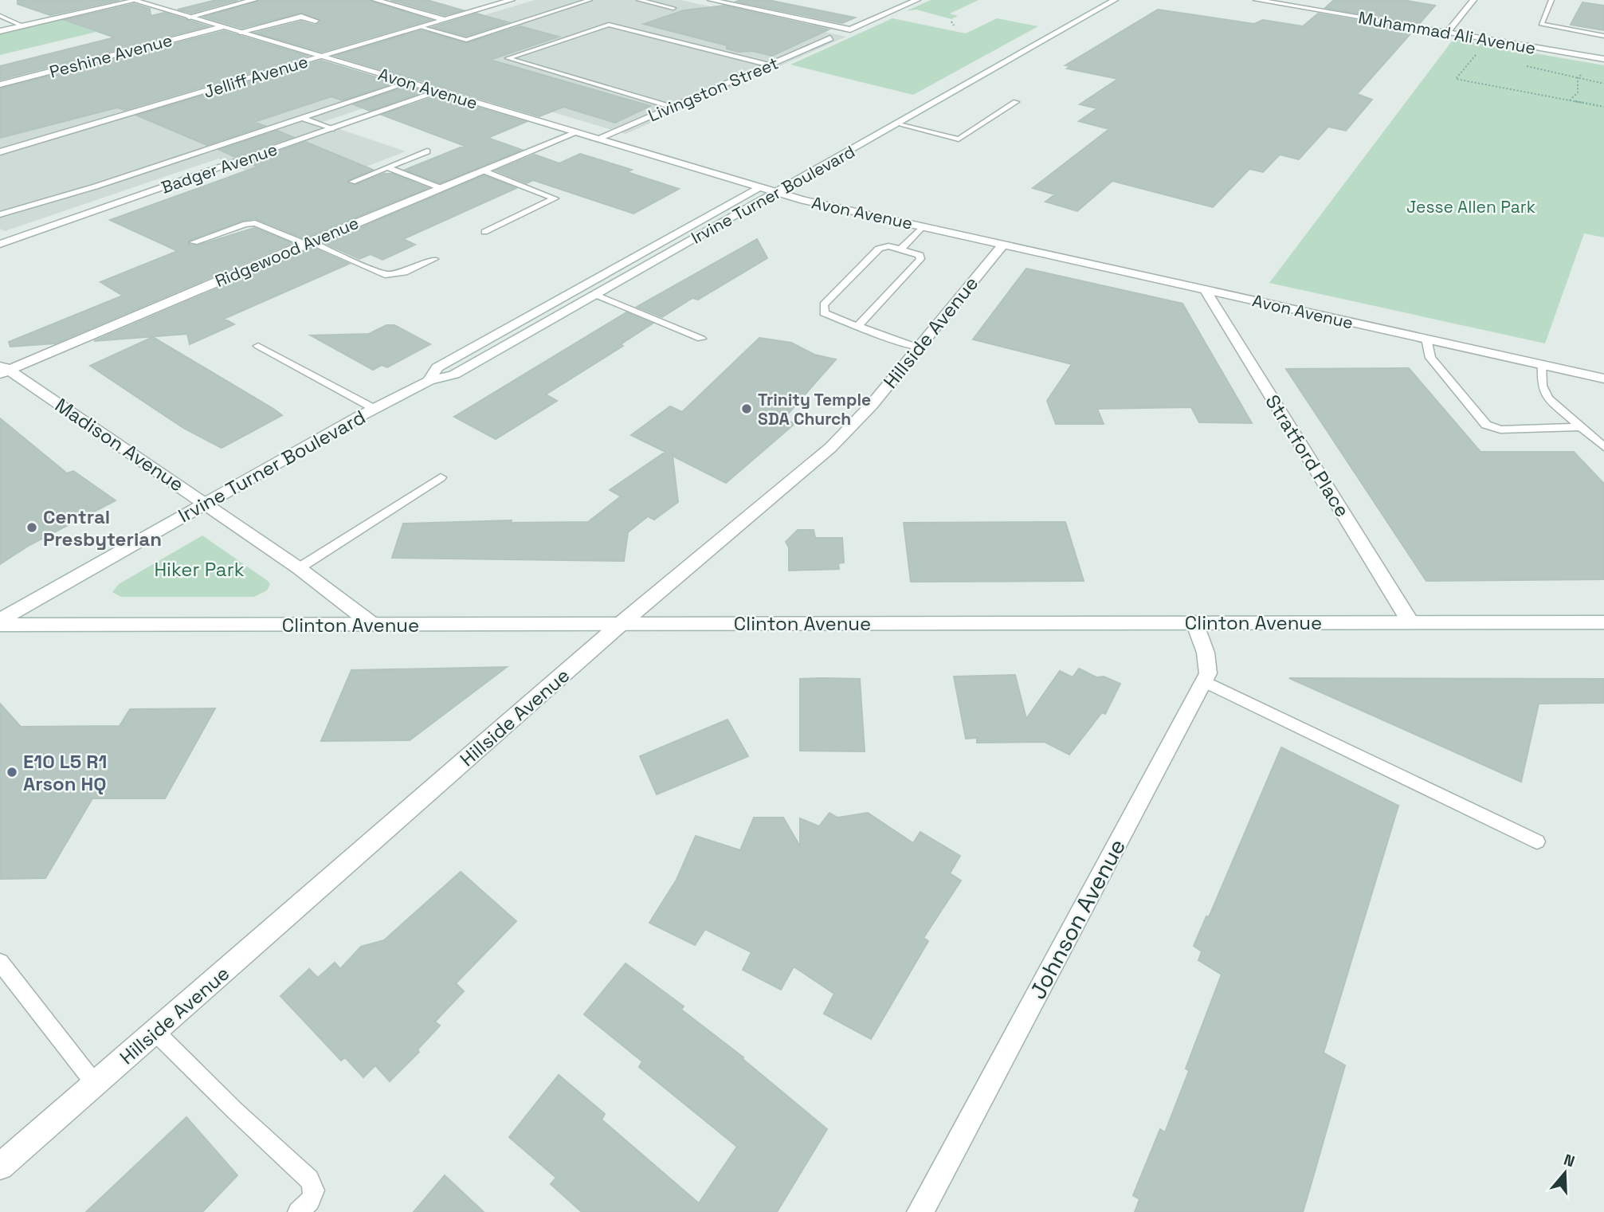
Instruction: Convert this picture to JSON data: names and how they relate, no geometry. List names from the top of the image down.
{
  "streets": {
    "street": [
      "Muhammad Ali Avenue",
      "Peshine Avenue",
      "Jelliff Avenue",
      "Avon Avenue",
      "Livingston Street",
      "Badger Avenue",
      "Irvine Turner Boulevard",
      "Ridgewood Avenue",
      "Hillside Avenue",
      "Madison Avenue",
      "Stratford Place",
      "Clinton Avenue",
      "Johnson Avenue"
    ]
  },
  "crossings": [
    ["Peshine Avenue", "Avon Avenue"],
    ["Jelliff Avenue", "Avon Avenue"],
    ["Avon Avenue", "Livingston Street"],
    ["Avon Avenue", "Badger Avenue"],
    ["Avon Avenue", "Irvine Turner Boulevard"],
    ["Avon Avenue", "Ridgewood Avenue"],
    ["Avon Avenue", "Hillside Avenue"],
    ["Avon Avenue", "Stratford Place"],
    ["Irvine Turner Boulevard", "Madison Avenue"],
    ["Ridgewood Avenue", "Madison Avenue"],
    ["Hillside Avenue", "Clinton Avenue"],
    ["Madison Avenue", "Clinton Avenue"],
    ["Stratford Place", "Clinton Avenue"],
    ["Clinton Avenue", "Johnson Avenue"]
  ],
  "parks": ["Jesse Allen Park", "Hiker Park"],
  "places": ["Trinity Temple SDA Church", "Central Presbyterian", "E10 L5 R1 Arson HQ"],
  "north": "top"
}
